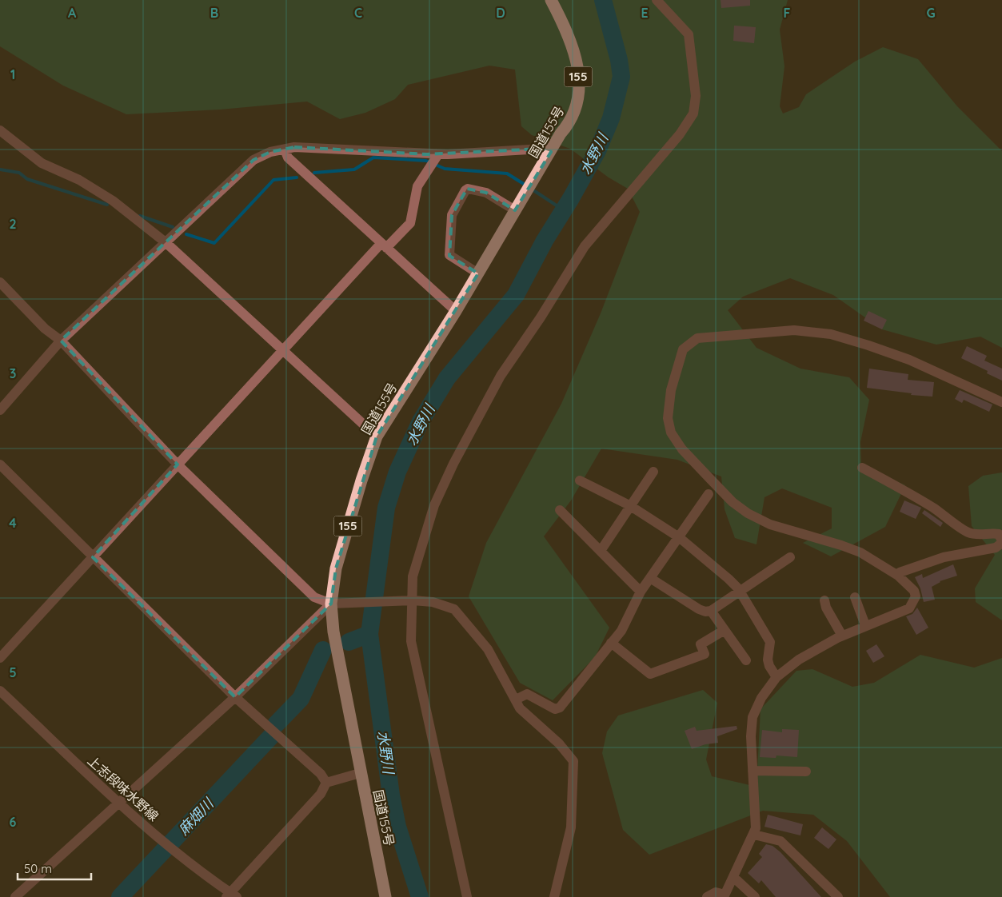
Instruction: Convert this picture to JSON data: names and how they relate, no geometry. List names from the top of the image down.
{
  "streets": {
    "highway": ["155", "国道155号"],
    "street": ["上志段味水野線"]
  },
  "water": ["水野川", "麻畑川"],
  "scale_bar": "50 m",
  "grid": {
    "columns": [
      "A",
      "B",
      "C",
      "D",
      "E",
      "F",
      "G"
    ],
    "rows": [
      "1",
      "2",
      "3",
      "4",
      "5",
      "6"
    ]
  }
}
